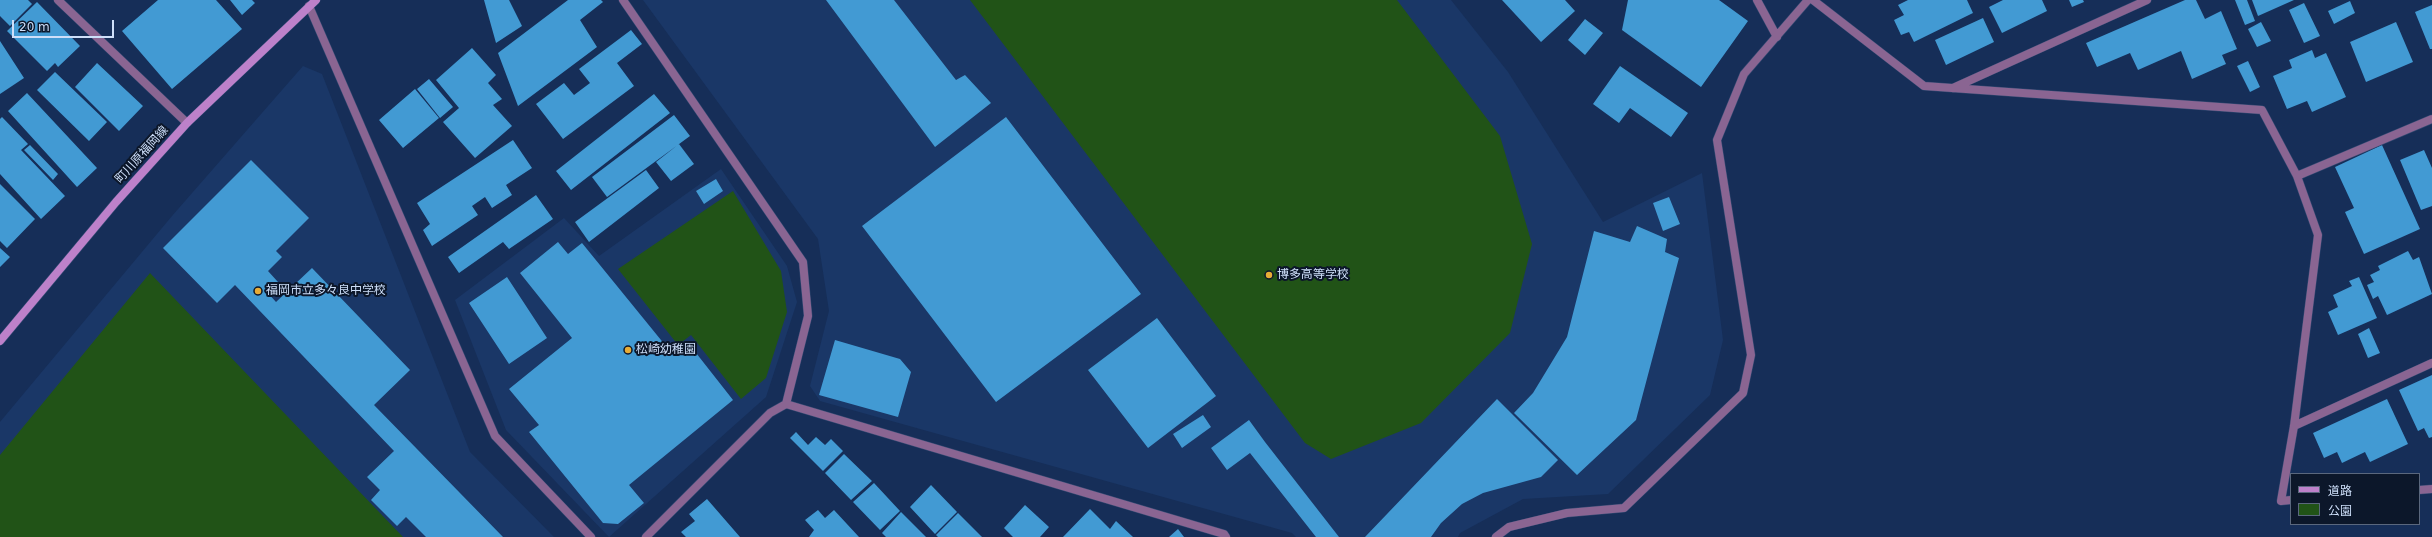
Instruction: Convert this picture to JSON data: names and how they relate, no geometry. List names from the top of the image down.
{
  "streets": {
    "main road": ["町川原福岡線"]
  },
  "places": ["博多高等学校", "福岡市立多々良中学校", "松崎幼稚園"],
  "legend": ["道路", "公園"],
  "scale_bar": "20 m"
}
